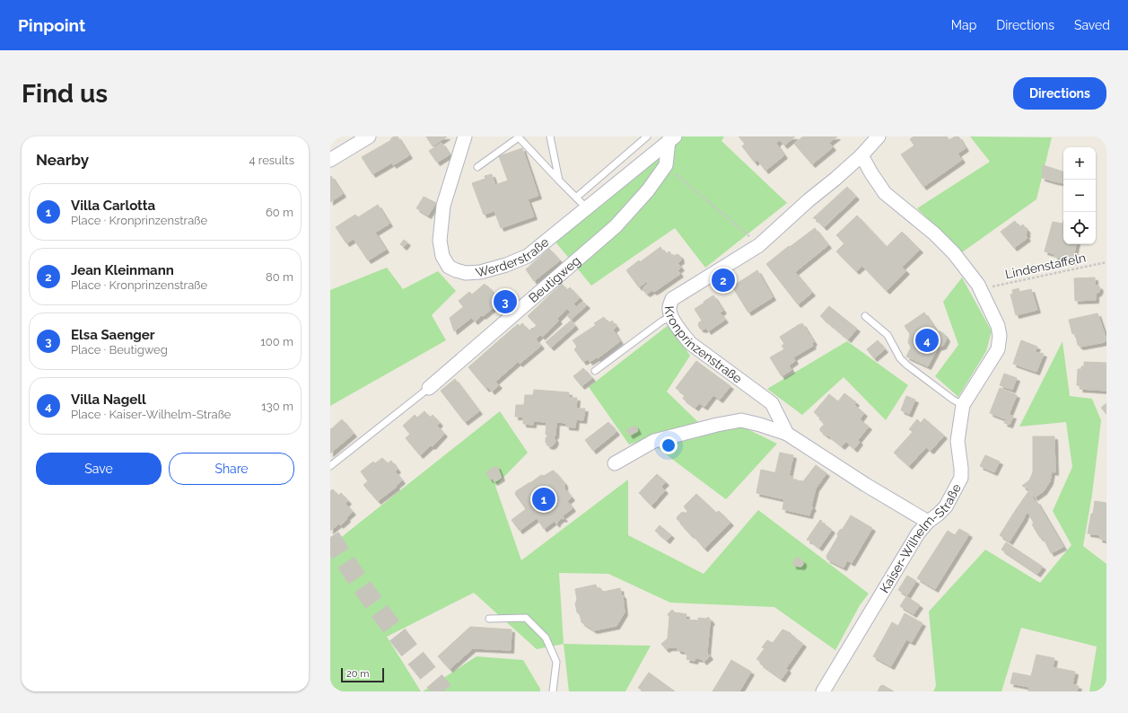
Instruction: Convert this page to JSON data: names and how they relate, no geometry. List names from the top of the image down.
{
  "streets": {
    "street": [
      "Werderstraße",
      "Beutigweg",
      "Kronprinzenstraße",
      "Kaiser-Wilhelm-Straße"
    ],
    "path": ["Lindenstaffeln"]
  },
  "crossings": [
    ["Werderstraße", "Beutigweg"],
    ["Kronprinzenstraße", "Kaiser-Wilhelm-Straße"]
  ],
  "scale_bar": "20 m",
  "page": {
    "header": "Pinpoint",
    "nav": ["Map", "Directions", "Saved"],
    "buttons": [
      "Directions",
      ["Save", "Share"]
    ],
    "title": "Find us",
    "heading": ["Nearby", "4 results"],
    "map_buttons": ["+", "−"],
    "list": [
      {
        "mark": "1",
        "name": "Villa Carlotta",
        "note": "Place · Kronprinzenstraße",
        "value": "60 m"
      },
      {
        "mark": "2",
        "name": "Jean Kleinmann",
        "note": "Place · Kronprinzenstraße",
        "value": "80 m"
      },
      {
        "mark": "3",
        "name": "Elsa Saenger",
        "note": "Place · Beutigweg",
        "value": "100 m"
      },
      {
        "mark": "4",
        "name": "Villa Nagell",
        "note": "Place · Kaiser-Wilhelm-Straße",
        "value": "130 m"
      }
    ],
    "pins": [
      "2",
      "3",
      "4",
      "1"
    ],
    "scale": "20 m"
  }
}
